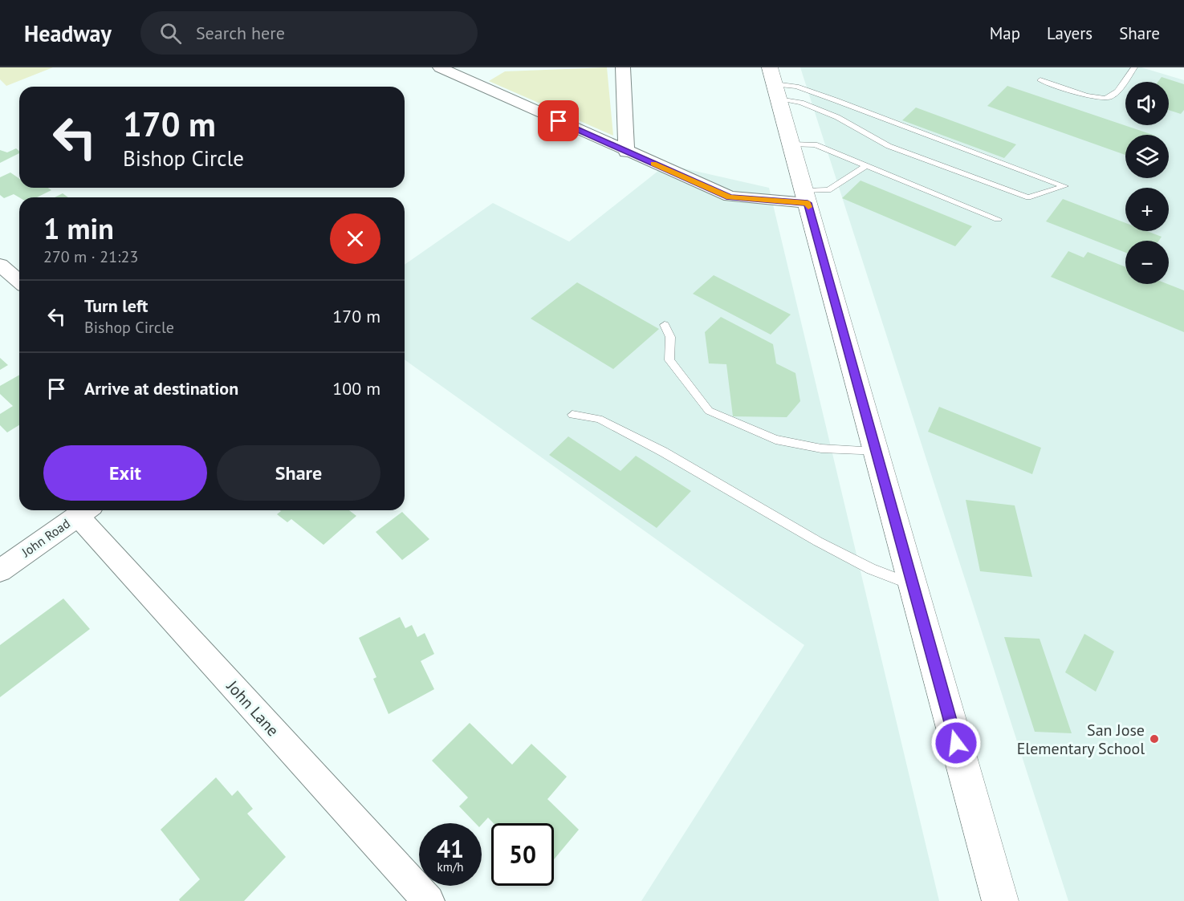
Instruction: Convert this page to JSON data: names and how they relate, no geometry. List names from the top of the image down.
{
  "streets": {
    "street": ["John Road", "John Lane"]
  },
  "crossings": [
    ["John Road", "John Lane"]
  ],
  "places": ["San Jose Elementary School"],
  "page": {
    "header": "Headway",
    "search": "Search here",
    "nav": ["Map", "Layers", "Share"],
    "map_buttons": ["+", "−"],
    "turn": ["170 m", "Bishop Circle"],
    "heading": ["1 min", "270 m · 21:23"],
    "list": [
      {
        "name": "Turn left",
        "note": "Bishop Circle",
        "value": "170 m"
      },
      {
        "name": "Arrive at destination",
        "value": "100 m"
      }
    ],
    "buttons": ["Exit", "Share"],
    "speed": "41 km/h",
    "limit": "50"
  }
}
